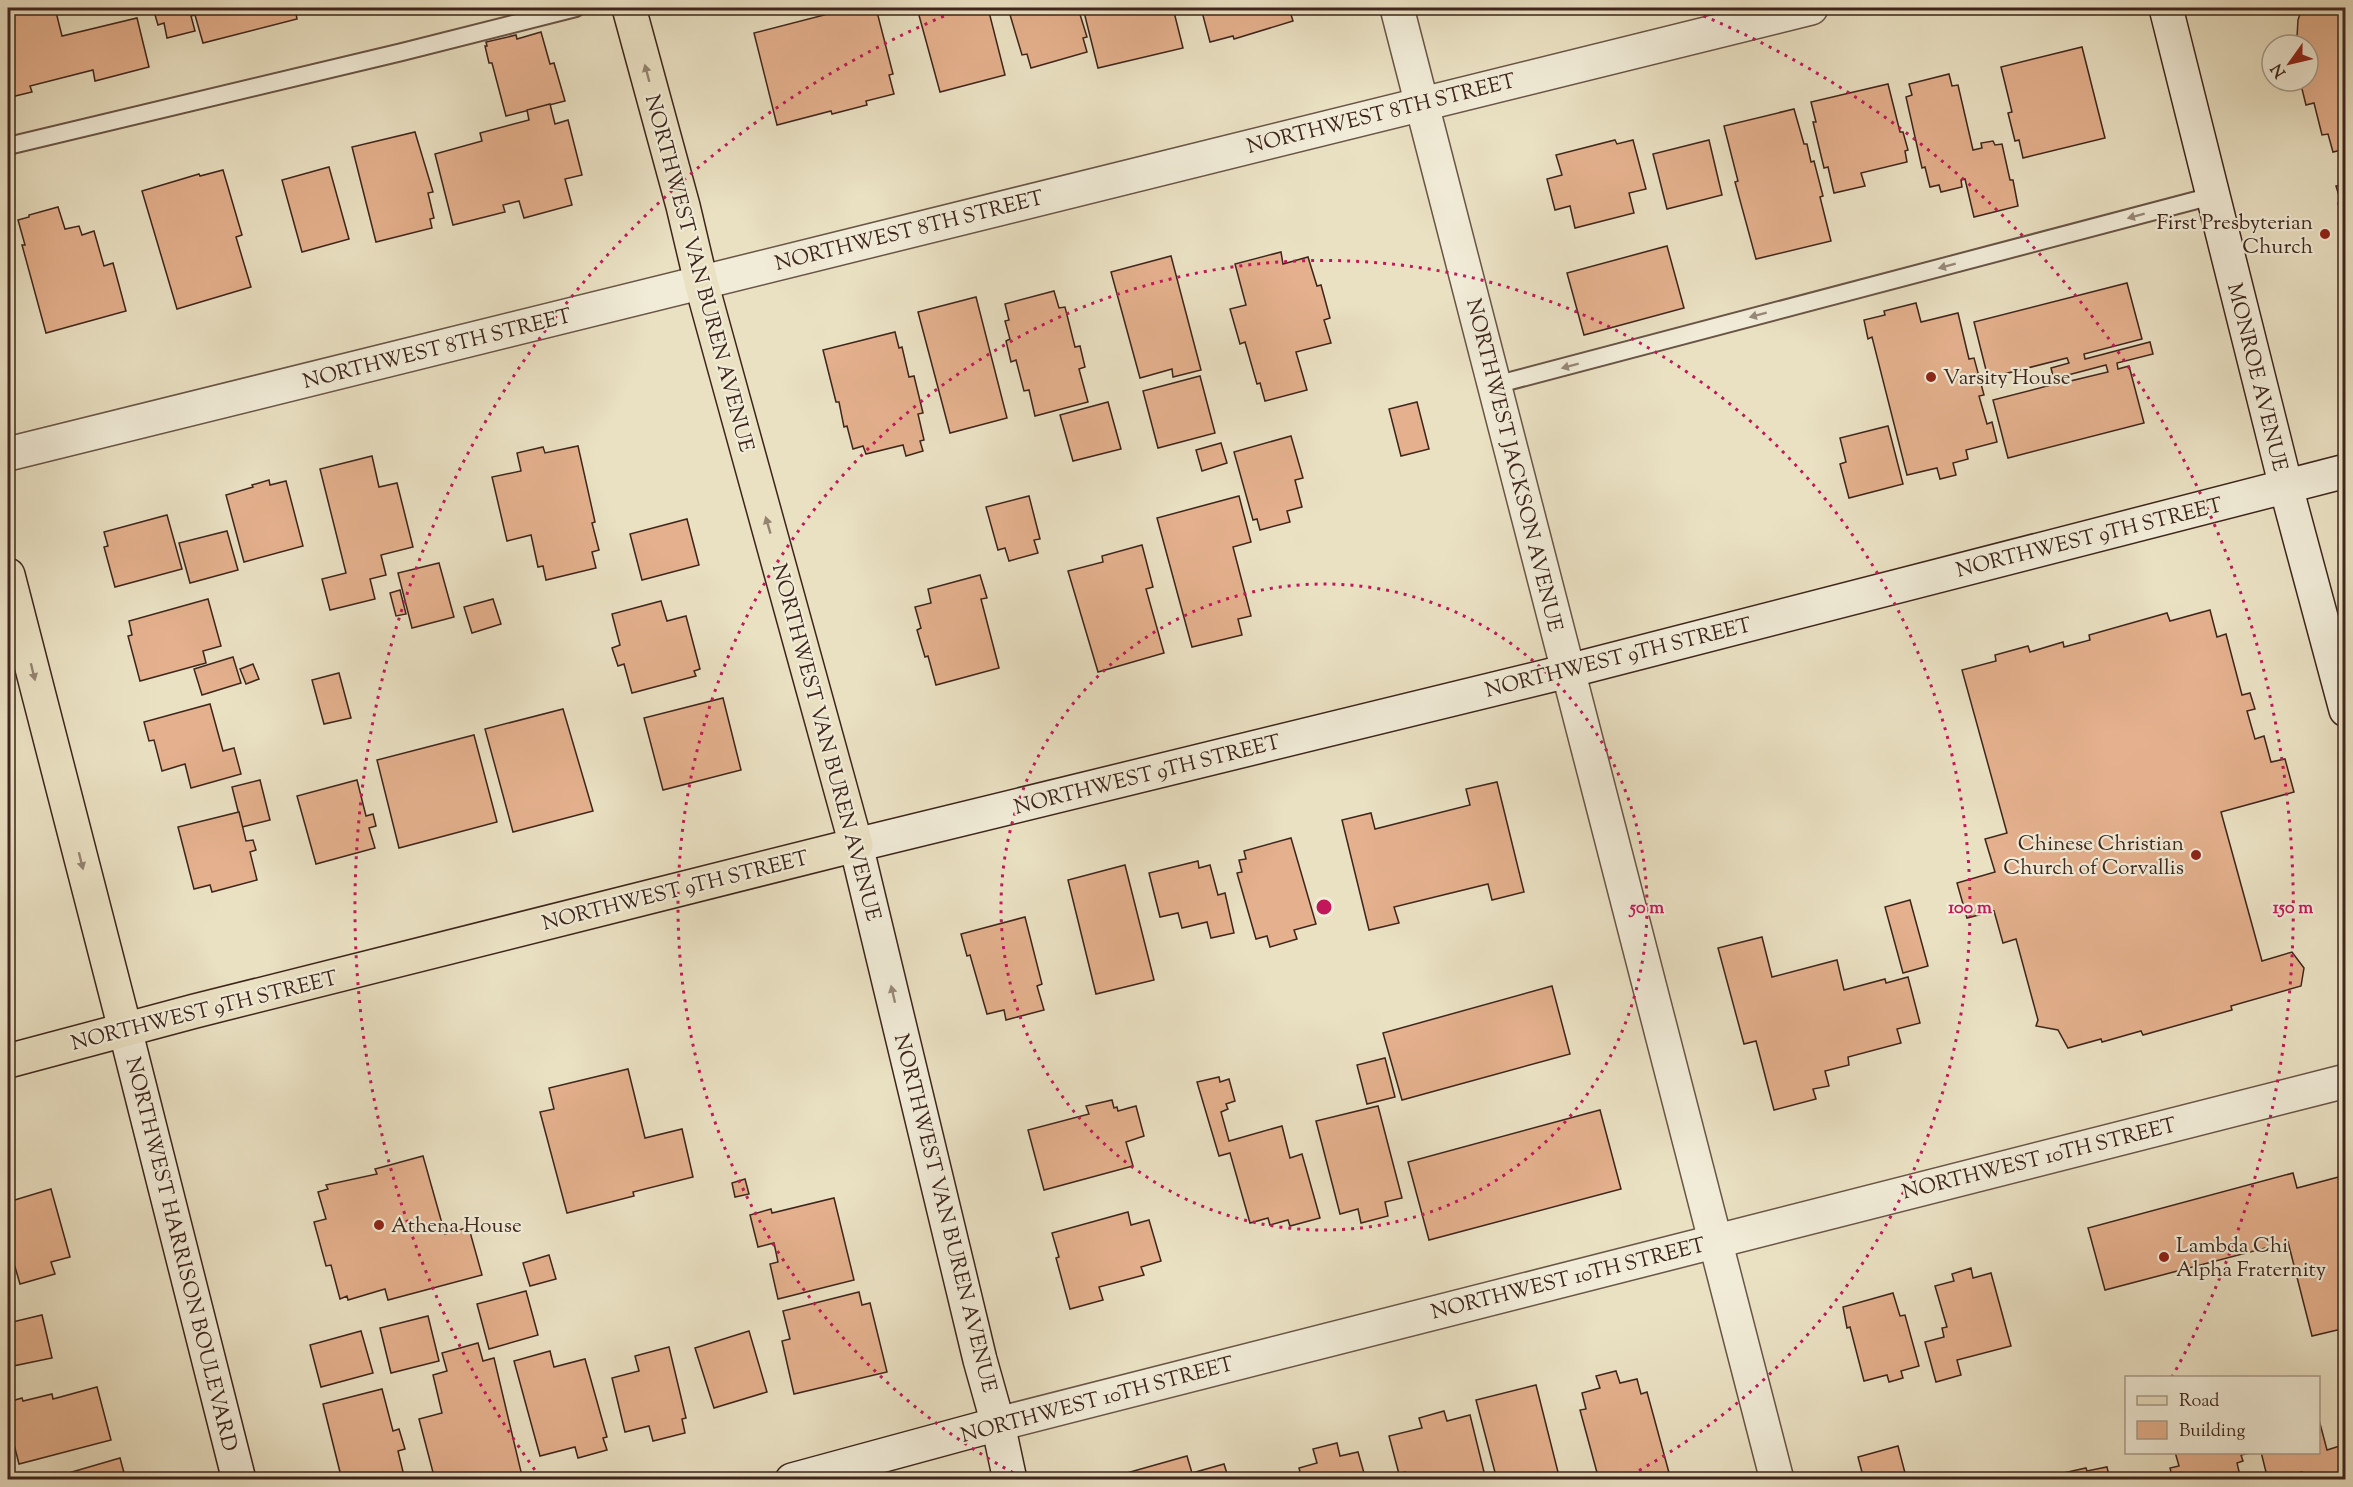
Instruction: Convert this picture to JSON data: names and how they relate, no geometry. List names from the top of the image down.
{
  "streets": {
    "main road": ["NORTHWEST VAN BUREN AVENUE", "NORTHWEST 9TH STREET", "NORTHWEST HARRISON BOULEVARD"],
    "street": [
      "NORTHWEST 8TH STREET",
      "MONROE AVENUE",
      "NORTHWEST JACKSON AVENUE",
      "NORTHWEST 10TH STREET"
    ]
  },
  "crossings": [
    ["NORTHWEST 8TH STREET", "NORTHWEST VAN BUREN AVENUE"],
    ["NORTHWEST 8TH STREET", "NORTHWEST JACKSON AVENUE"],
    ["NORTHWEST VAN BUREN AVENUE", "NORTHWEST 9TH STREET"],
    ["NORTHWEST VAN BUREN AVENUE", "NORTHWEST 10TH STREET"],
    ["MONROE AVENUE", "NORTHWEST 9TH STREET"],
    ["NORTHWEST JACKSON AVENUE", "NORTHWEST 9TH STREET"],
    ["NORTHWEST JACKSON AVENUE", "NORTHWEST 10TH STREET"],
    ["NORTHWEST 9TH STREET", "NORTHWEST HARRISON BOULEVARD"]
  ],
  "one_way": ["NORTHWEST VAN BUREN AVENUE", "NORTHWEST HARRISON BOULEVARD"],
  "places": [
    "First Presbyterian Church",
    "Varsity House",
    "Chinese Christian Church of Corvallis",
    "Athena House",
    "Lambda Chi Alpha Fraternity"
  ],
  "legend": ["Road", "Building"],
  "north": "bottom left",
  "rings": ["50 m", "100 m", "150 m"]
}
